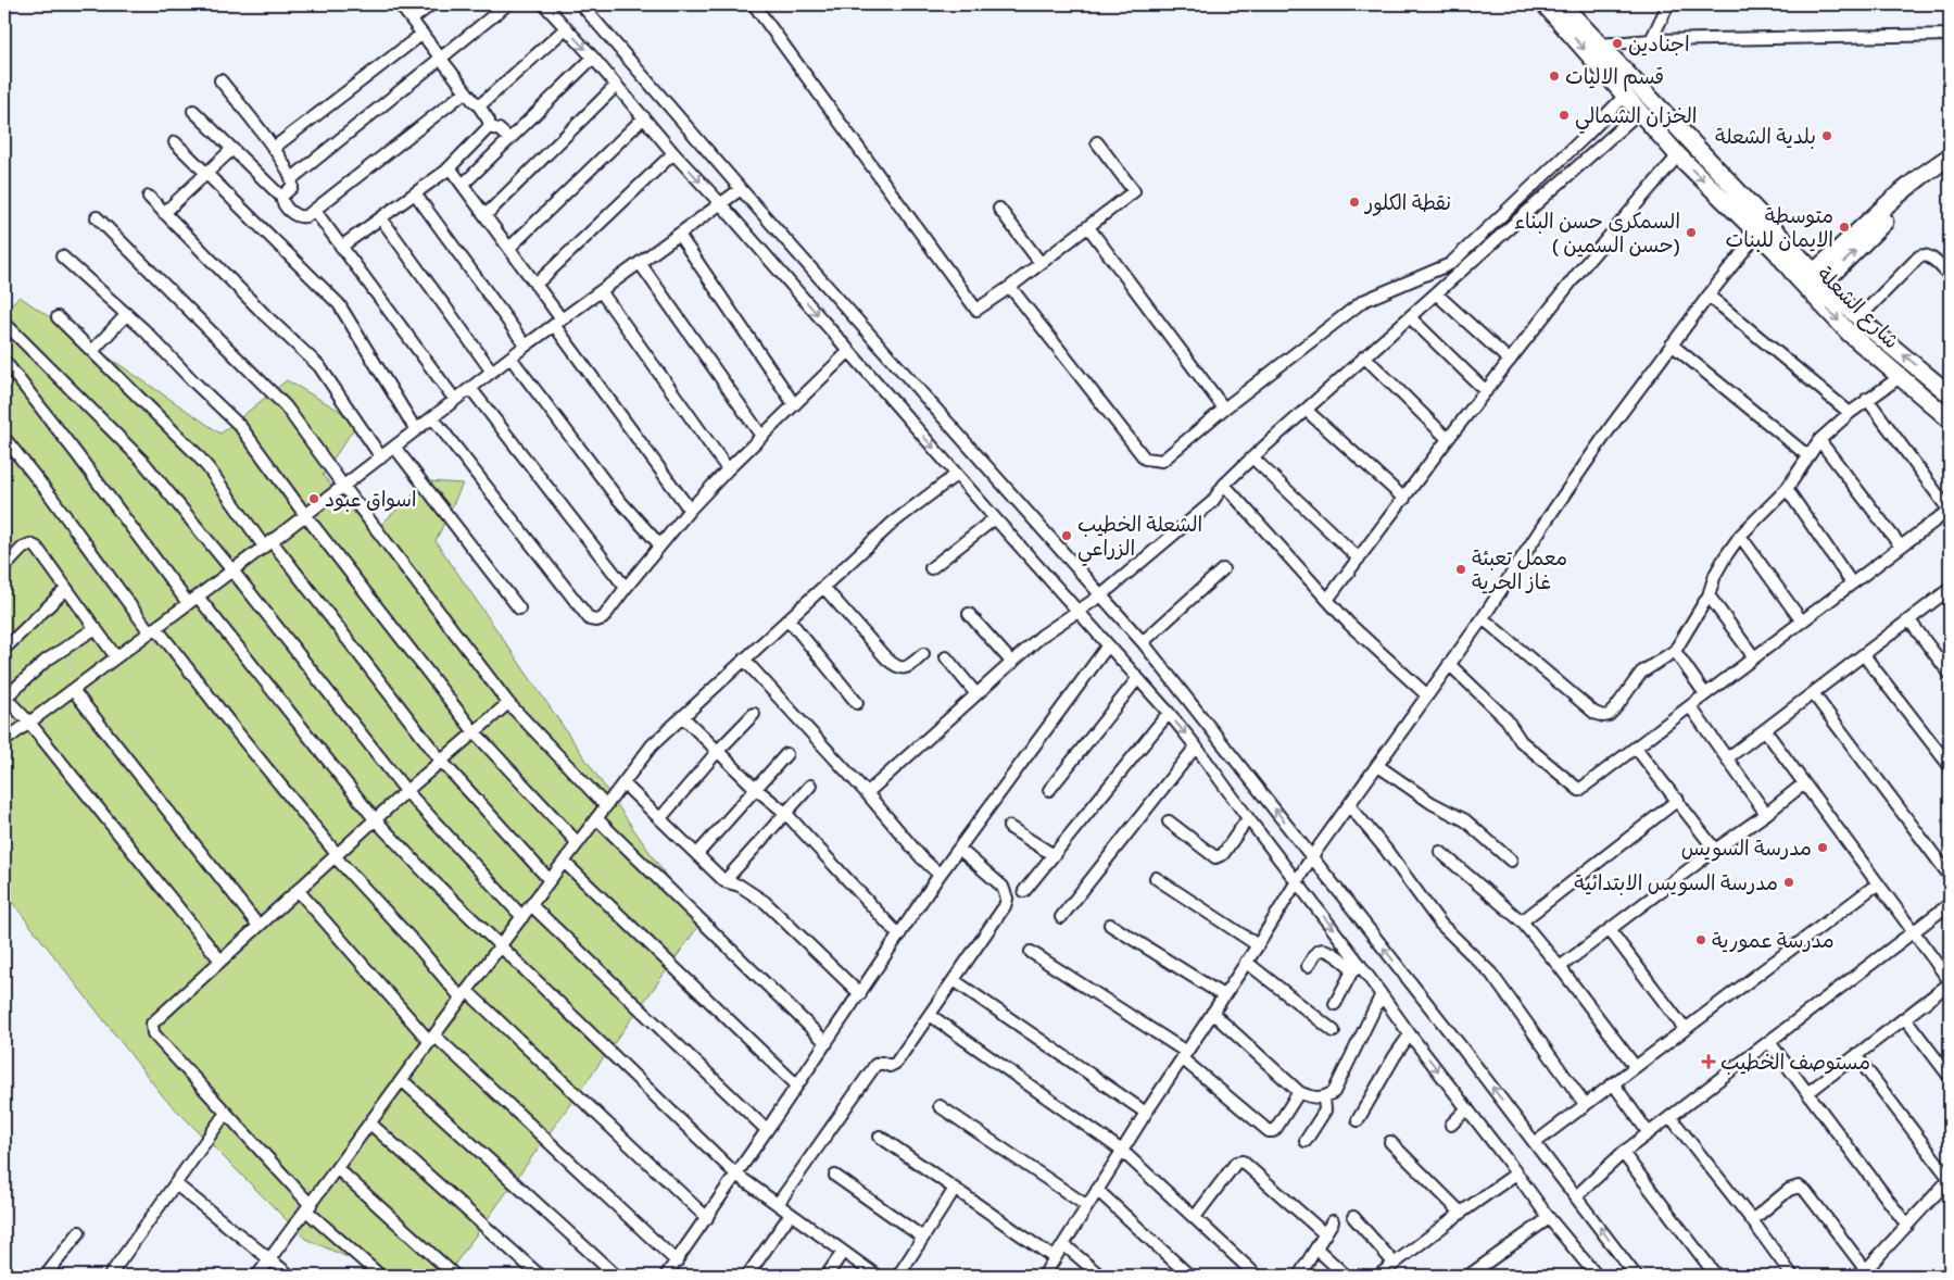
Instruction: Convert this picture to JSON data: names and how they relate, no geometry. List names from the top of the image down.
{
  "streets": {
    "main road": ["شارع الشعلة"]
  },
  "places": {
    "other": [
      "اجنادين",
      "قسم الاليات",
      "الخزان الشمالي",
      "بلدية الشعلة",
      "نقطة الكلور",
      "متوسطة الايمان للبنات",
      "السمكري حسن البناء ( حسن السمين)",
      "اسواق عبود",
      "الشعلة الخطيب الزراعي",
      "معمل تعبئة غاز الحرية",
      "مدرسة السويس",
      "مدرسة السويس الابتدائية",
      "مدرسة عمورية"
    ],
    "health": ["مستوصف الخطيب"]
  }
}
